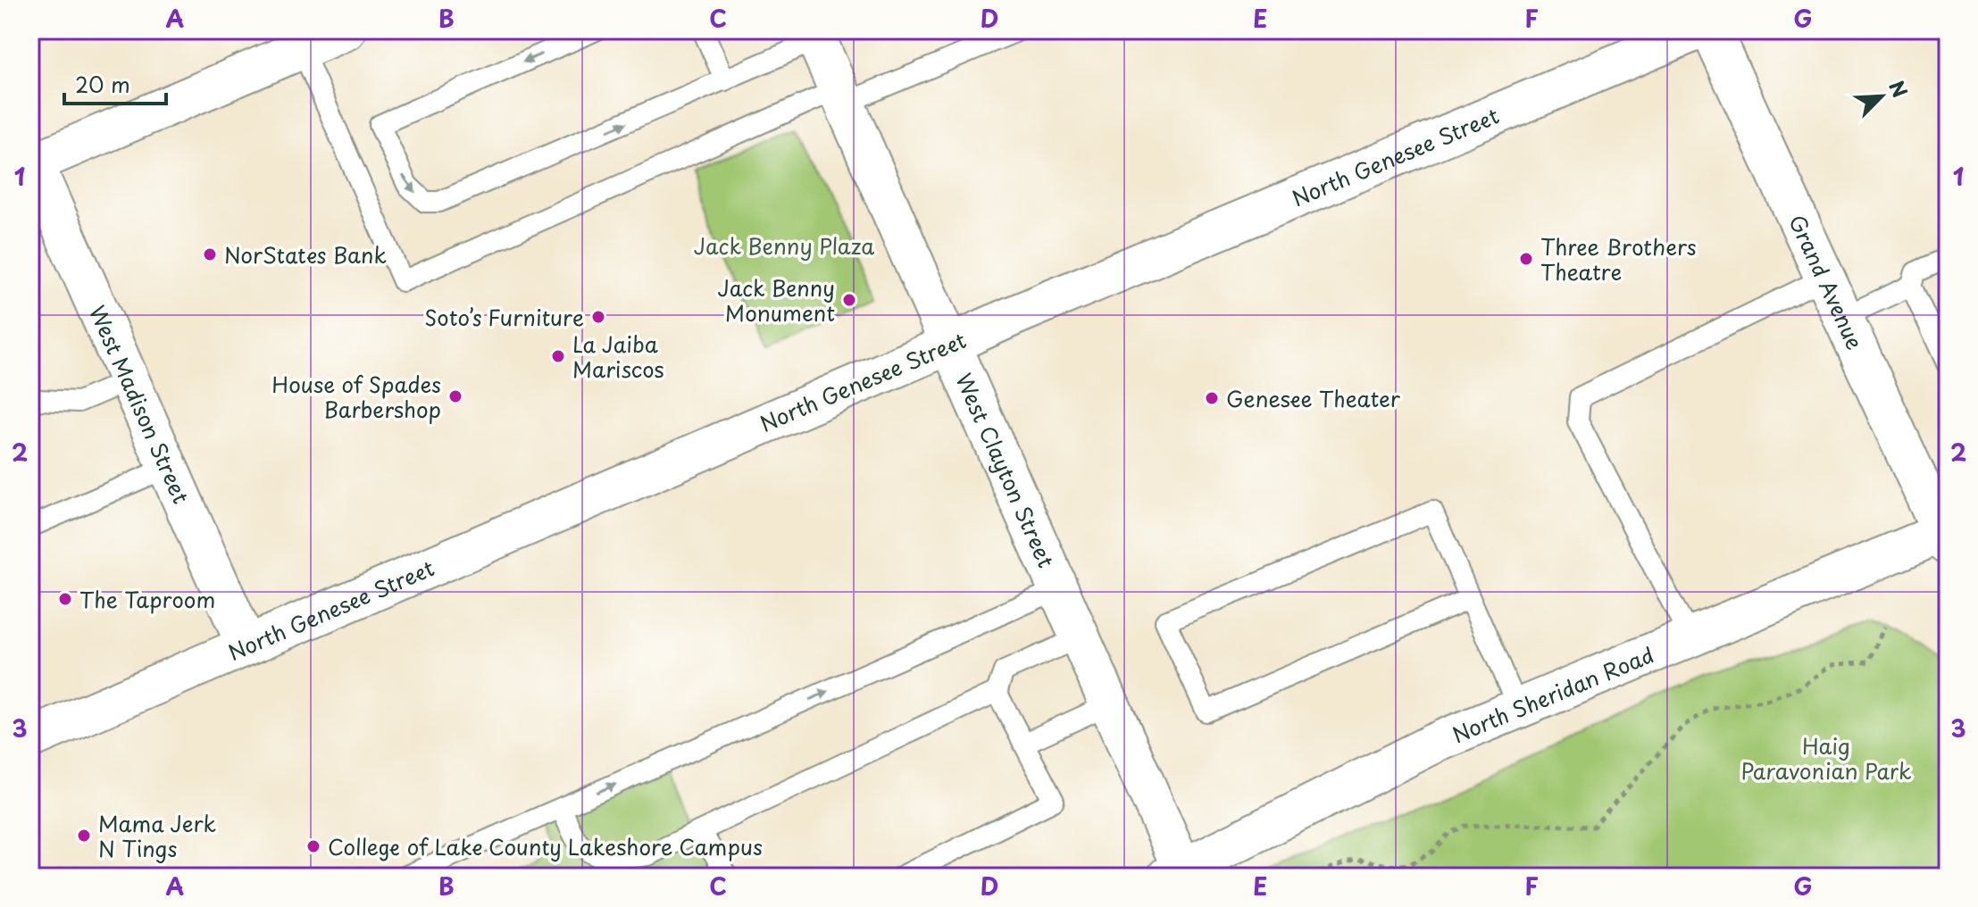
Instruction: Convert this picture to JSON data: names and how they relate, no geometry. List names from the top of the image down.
{
  "streets": {
    "street": [
      "North Genesee Street",
      "Grand Avenue",
      "West Madison Street",
      "West Clayton Street",
      "North Sheridan Road"
    ]
  },
  "crossings": [
    ["North Genesee Street", "West Madison Street"],
    ["North Genesee Street", "West Clayton Street"],
    ["Grand Avenue", "North Sheridan Road"],
    ["West Clayton Street", "North Sheridan Road"]
  ],
  "parks": ["Jack Benny Plaza", "Haig Paravonian Park"],
  "places": [
    "NorStates Bank",
    "Three Brothers Theatre",
    "Jack Benny Monument",
    "Soto’s Furniture",
    "La Jaiba Mariscos",
    "House of Spades Barbershop",
    "Genesee Theater",
    "The Taproom",
    "Mama Jerk N Tings",
    "College of Lake County Lakeshore Campus"
  ],
  "scale_bar": "20 m",
  "north": "top right",
  "grid": {
    "columns": [
      "A",
      "B",
      "C",
      "D",
      "E",
      "F",
      "G"
    ],
    "rows": ["1", "2", "3"]
  }
}
